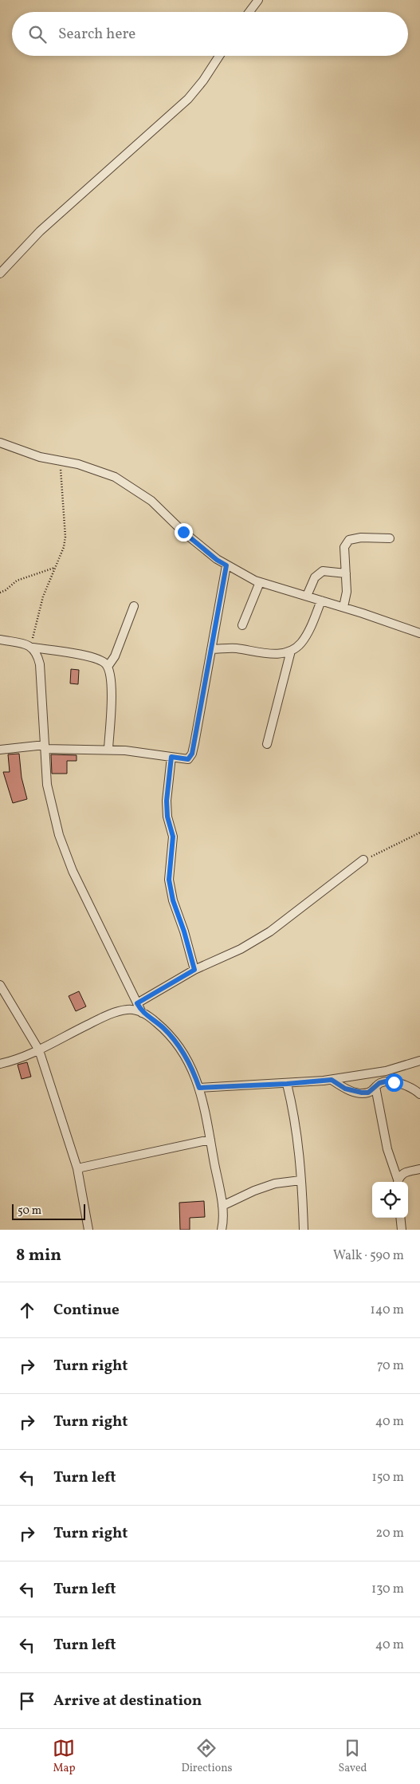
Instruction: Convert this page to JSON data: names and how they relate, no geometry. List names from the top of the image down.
{
  "scale_bar": "50 m",
  "page": {
    "search": "Search here",
    "scale": "50 m",
    "heading": ["8 min", "Walk · 590 m"],
    "list": [
      ["Continue", "140 m"],
      ["Turn right", "70 m"],
      ["Turn right", "40 m"],
      ["Turn left", "150 m"],
      ["Turn right", "20 m"],
      ["Turn left", "130 m"],
      ["Turn left", "40 m"],
      "Arrive at destination"
    ],
    "nav": ["Map", "Directions", "Saved"]
  }
}
